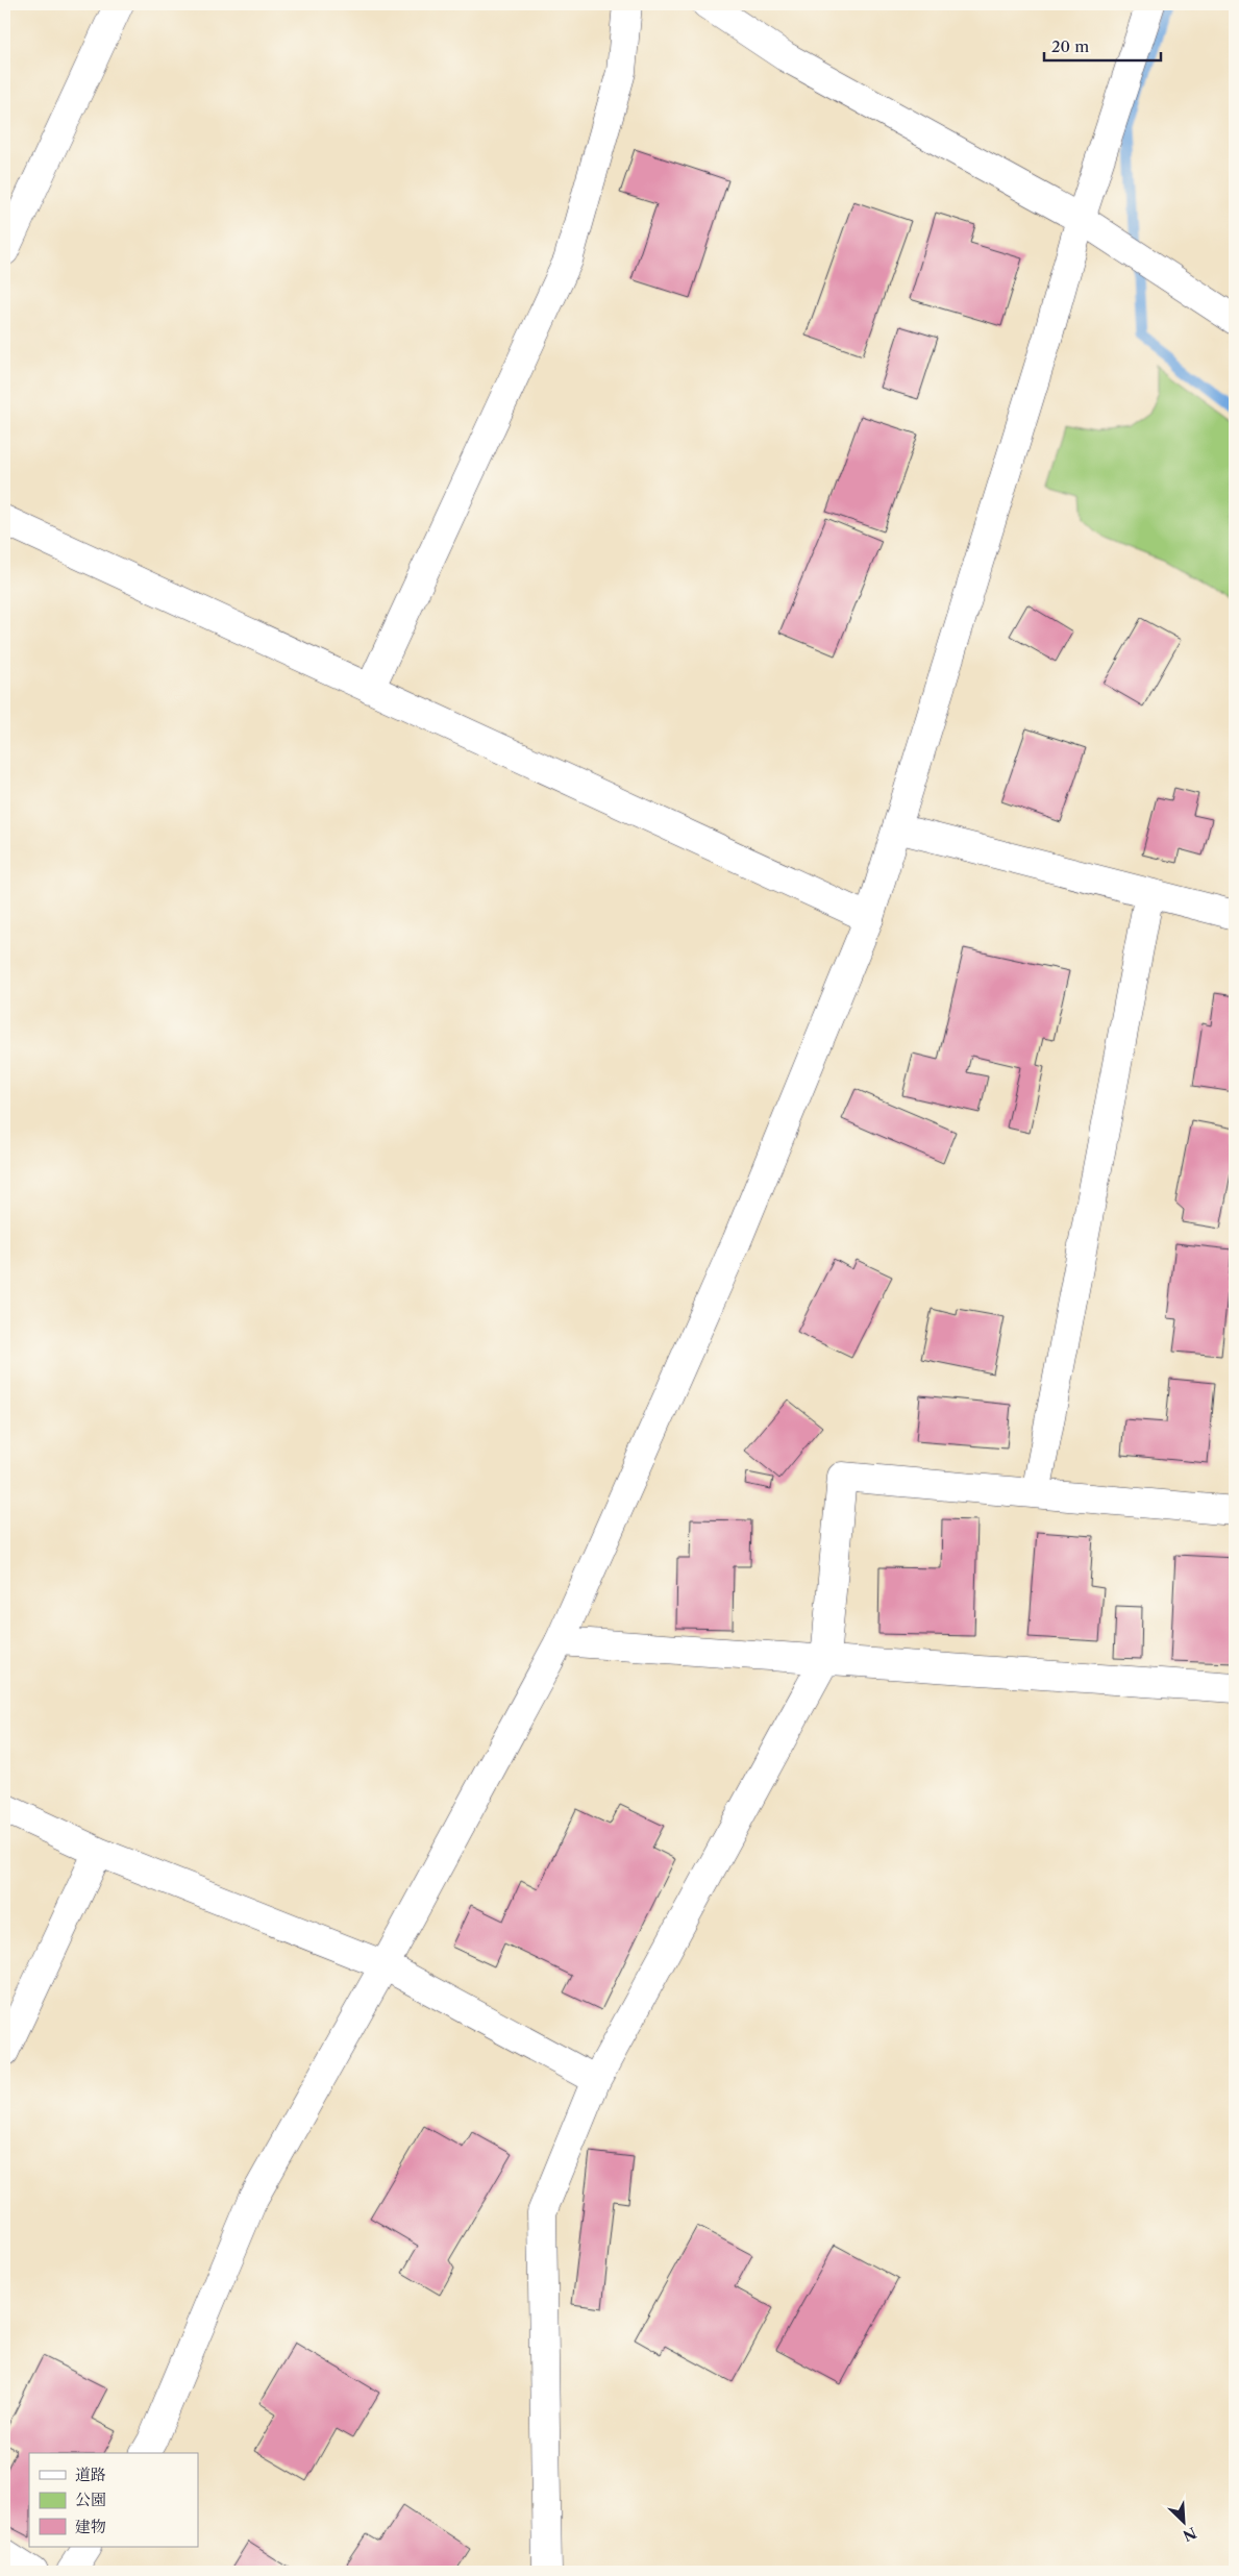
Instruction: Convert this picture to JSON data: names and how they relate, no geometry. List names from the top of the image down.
{
  "legend": ["道路", "公園", "建物"],
  "scale_bar": "20 m",
  "north": "bottom right"
}
